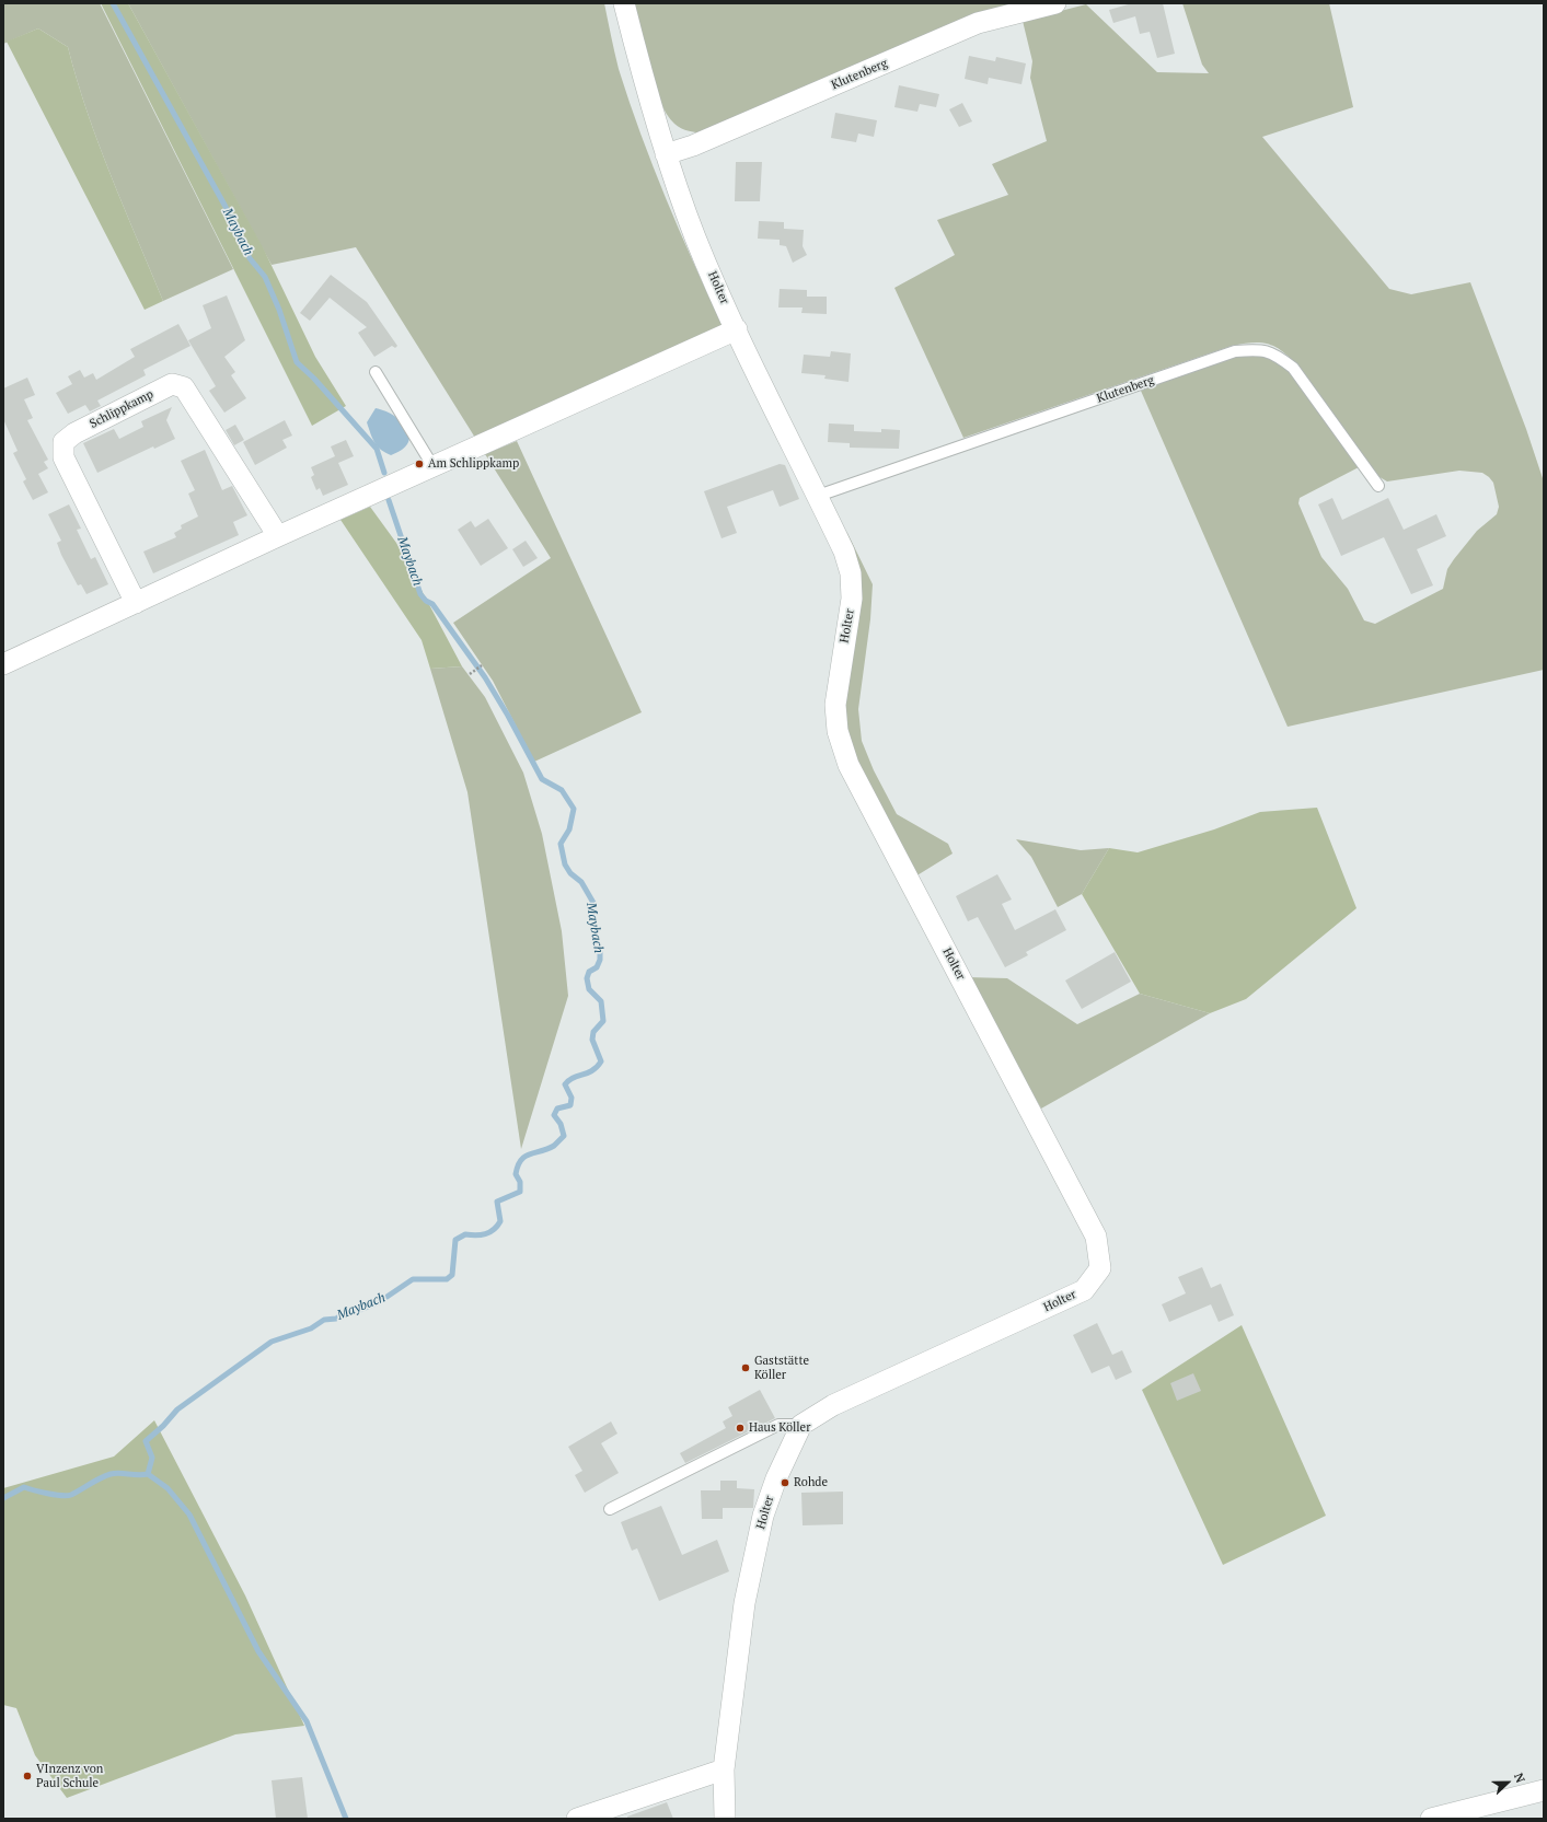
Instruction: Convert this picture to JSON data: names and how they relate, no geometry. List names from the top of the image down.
{
  "streets": {
    "street": ["Klutenberg", "Holter", "Schlippkamp"]
  },
  "crossings": [
    ["Klutenberg", "Holter"]
  ],
  "water": ["Maybach"],
  "places": [
    "Am Schlippkamp",
    "Gaststätte Köller",
    "Haus Köller",
    "Rohde",
    "VInzenz von Paul Schule"
  ],
  "north": "right"
}
